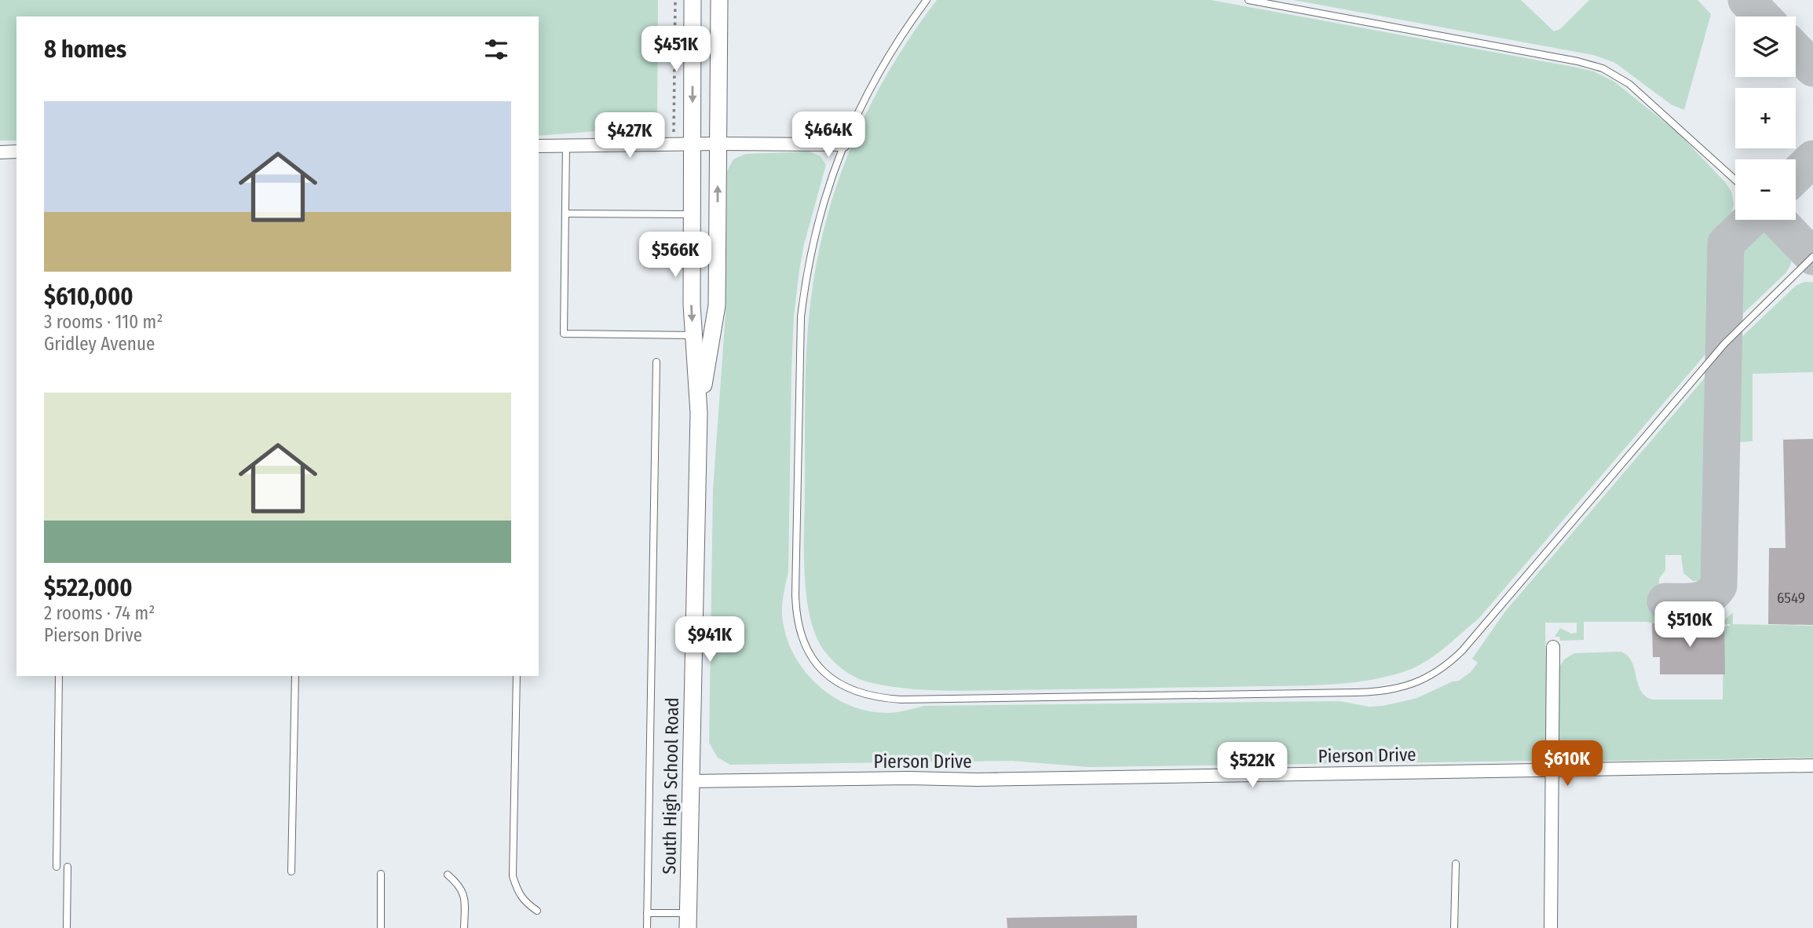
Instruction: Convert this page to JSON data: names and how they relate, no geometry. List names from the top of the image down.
{
  "streets": {
    "street": ["Pierson Drive", "South High School Road"]
  },
  "crossings": [
    ["Pierson Drive", "South High School Road"]
  ],
  "house_numbers": ["6549"],
  "page": {
    "map_buttons": ["+", "−"],
    "heading": "8 homes",
    "price": [
      "$451K",
      "$464K",
      "$427K",
      "$566K",
      "$510K",
      "$941K",
      "$610K",
      "$522K"
    ],
    "list": [
      {
        "name": "$610,000",
        "note": "3 rooms · 110 m² · Gridley Avenue"
      },
      {
        "name": "$522,000",
        "note": "2 rooms · 74 m² · Pierson Drive"
      }
    ]
  }
}
